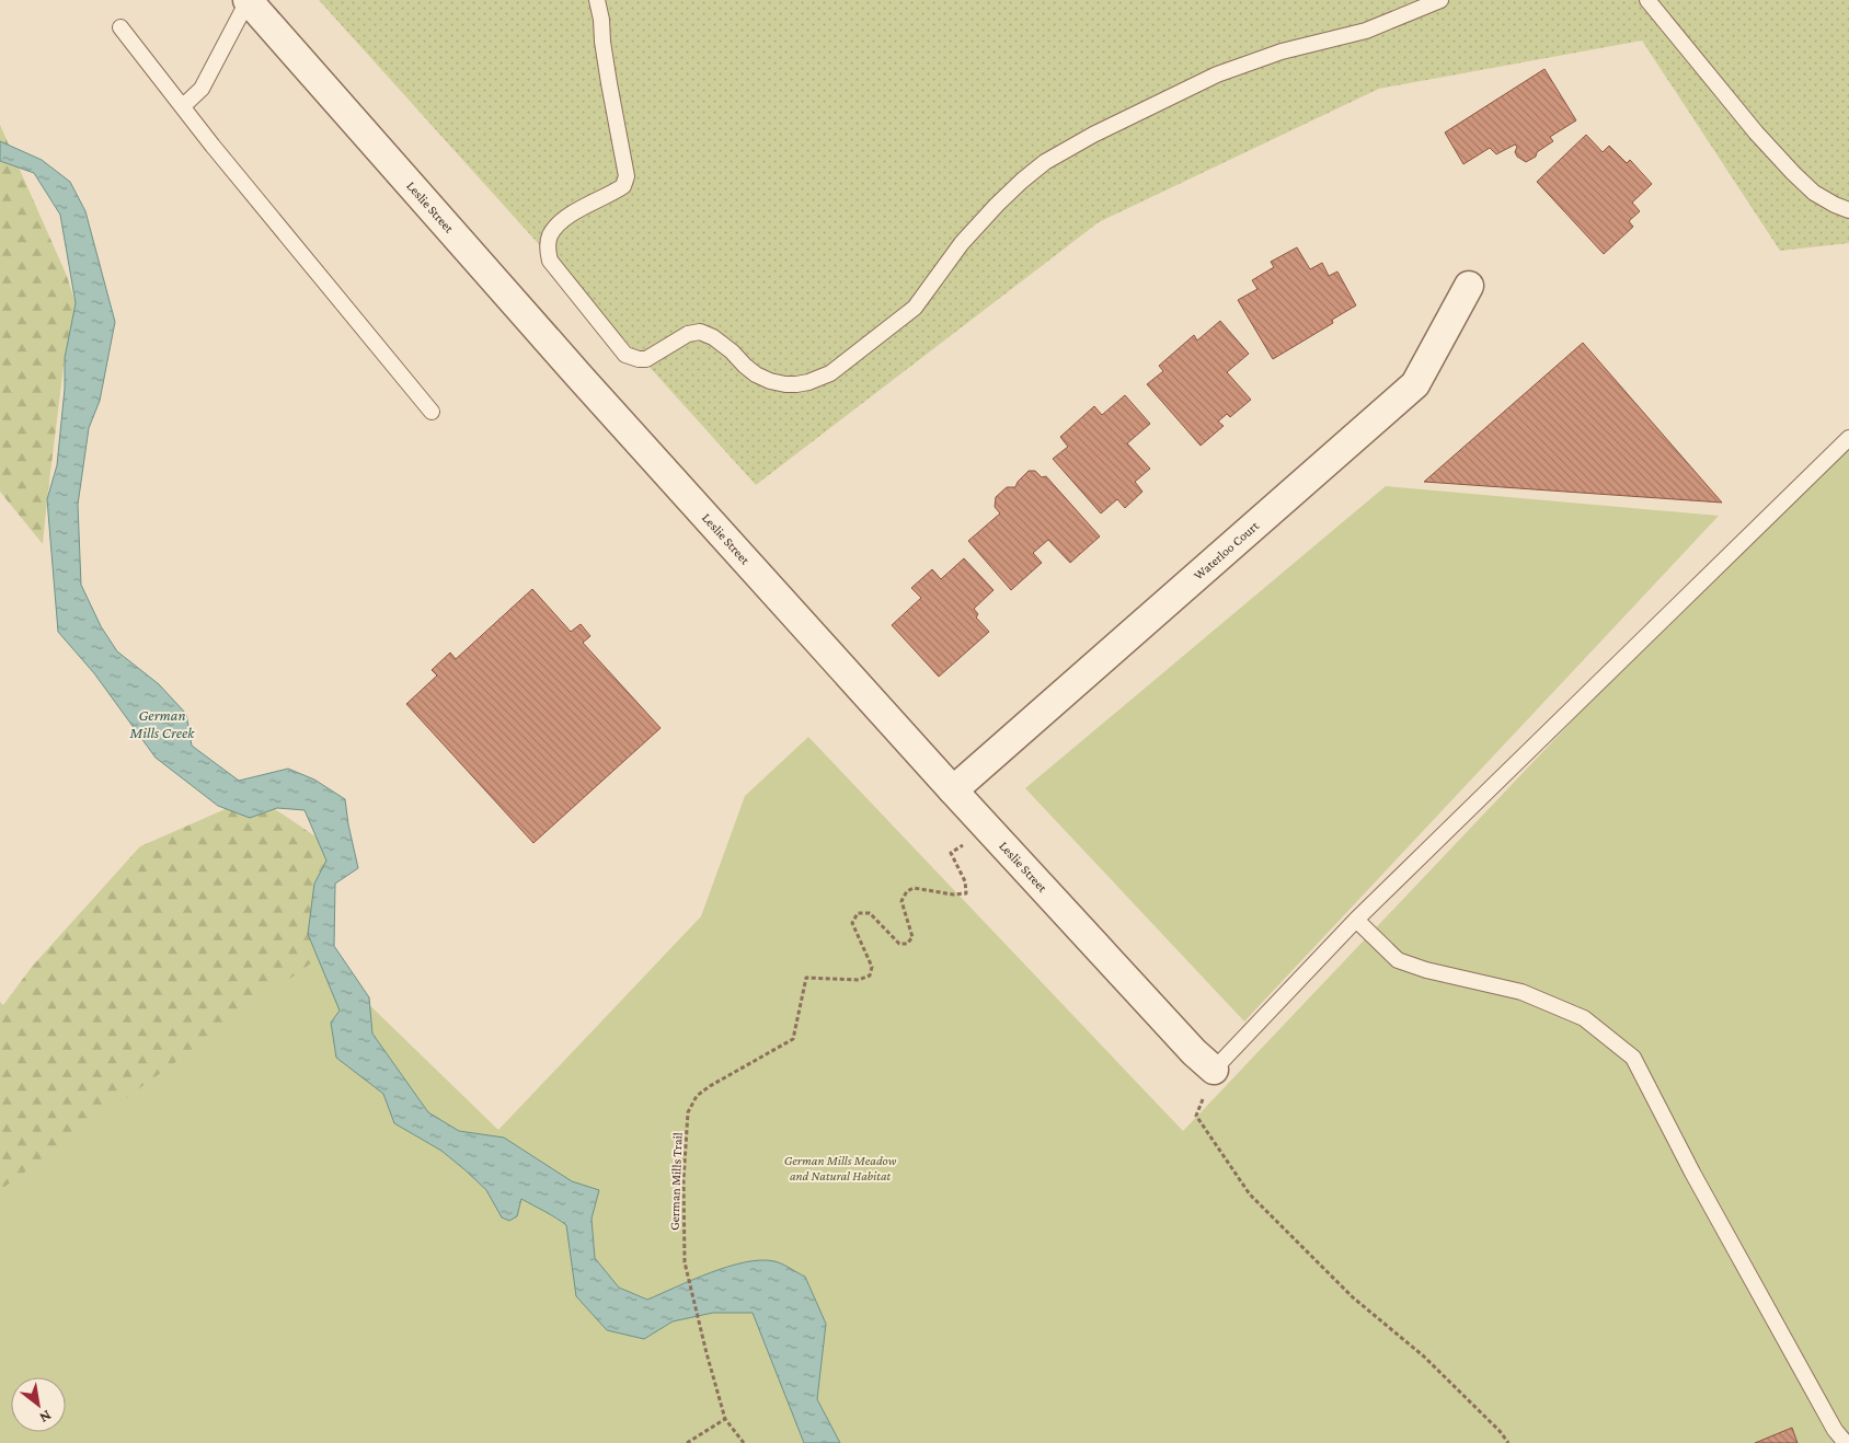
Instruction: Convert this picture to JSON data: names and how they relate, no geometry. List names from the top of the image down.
{
  "streets": {
    "street": ["Leslie Street", "Waterloo Court"],
    "path": ["German Mills Trail"]
  },
  "crossings": [
    ["Leslie Street", "Waterloo Court"],
    ["Leslie Street", "German Mills Trail"]
  ],
  "water": ["German Mills Creek"],
  "parks": ["German Mills Meadow and Natural Habitat"],
  "north": "bottom right"
}
